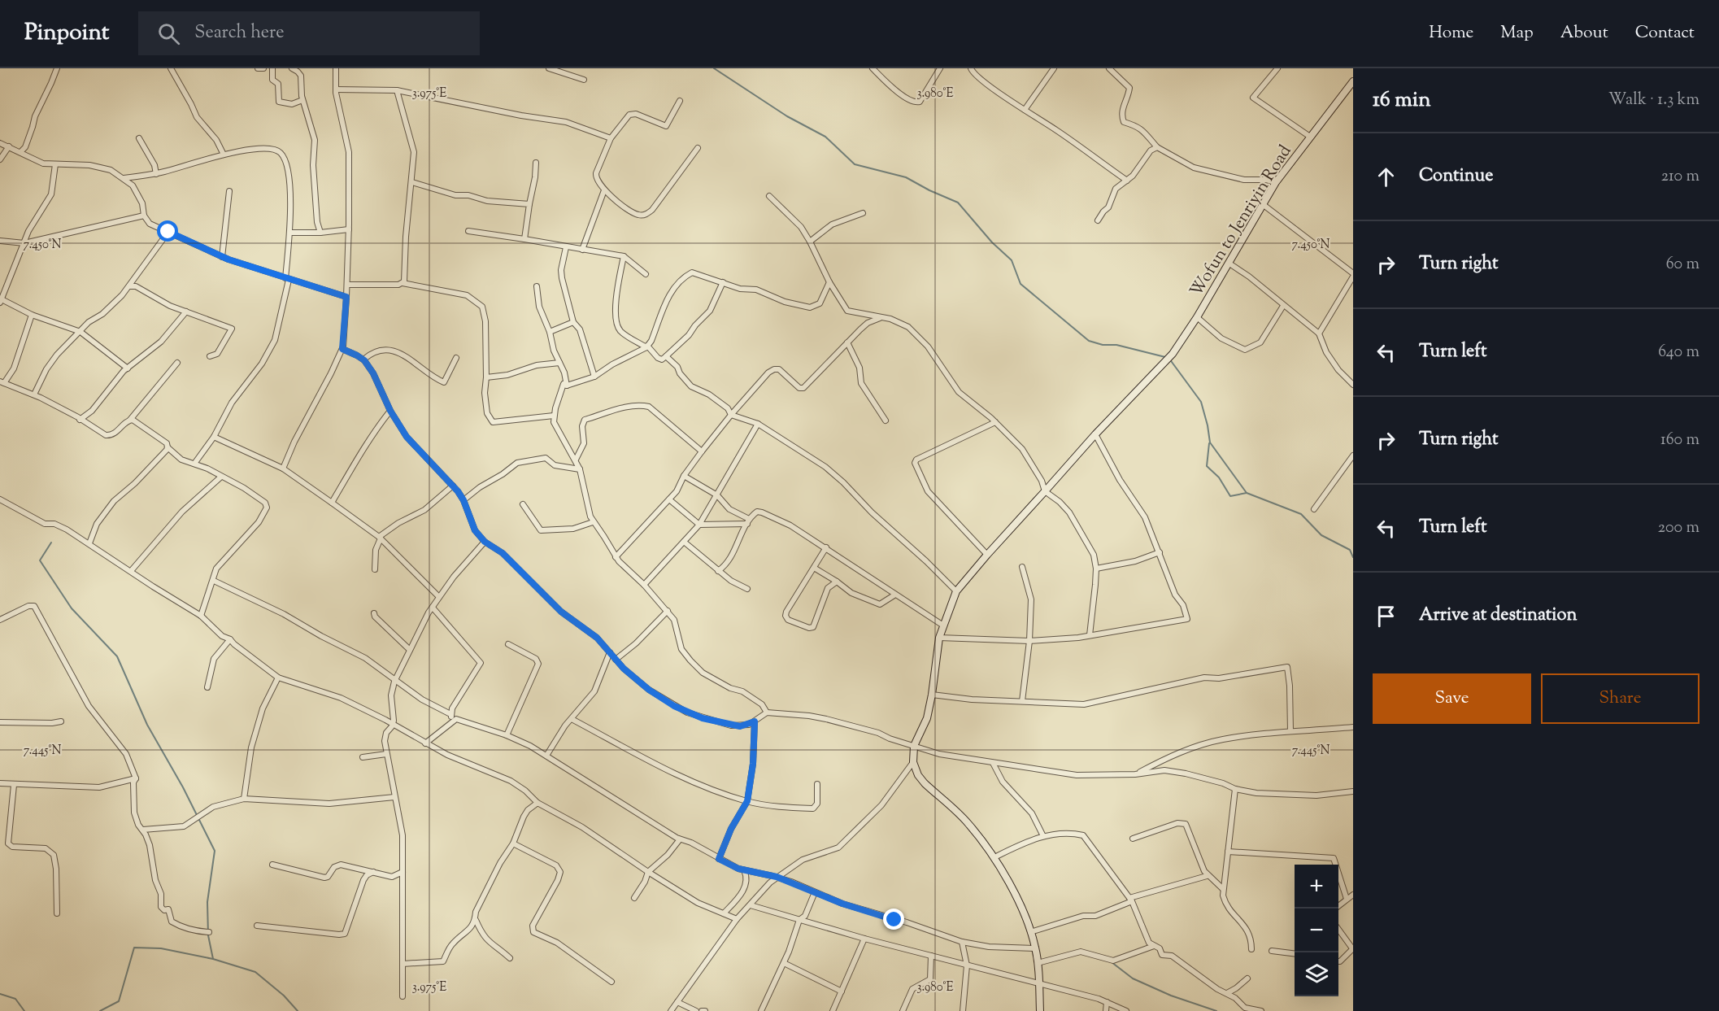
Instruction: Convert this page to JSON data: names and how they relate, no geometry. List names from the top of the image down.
{
  "streets": {
    "street": ["Wofun to Jenriyin Road"]
  },
  "page": {
    "header": "Pinpoint",
    "search": "Search here",
    "nav": [
      "Home",
      "Map",
      "About",
      "Contact"
    ],
    "heading": ["16 min", "Walk · 1.3 km"],
    "list": [
      ["Continue", "210 m"],
      ["Turn right", "60 m"],
      ["Turn left", "640 m"],
      ["Turn right", "160 m"],
      ["Turn left", "200 m"],
      "Arrive at destination"
    ],
    "buttons": ["Save", "Share"],
    "map_buttons": ["+", "−"]
  },
  "coordinates": [
    "3.975°E",
    "3.980°E",
    "7.450°N",
    "7.445°N"
  ]
}
